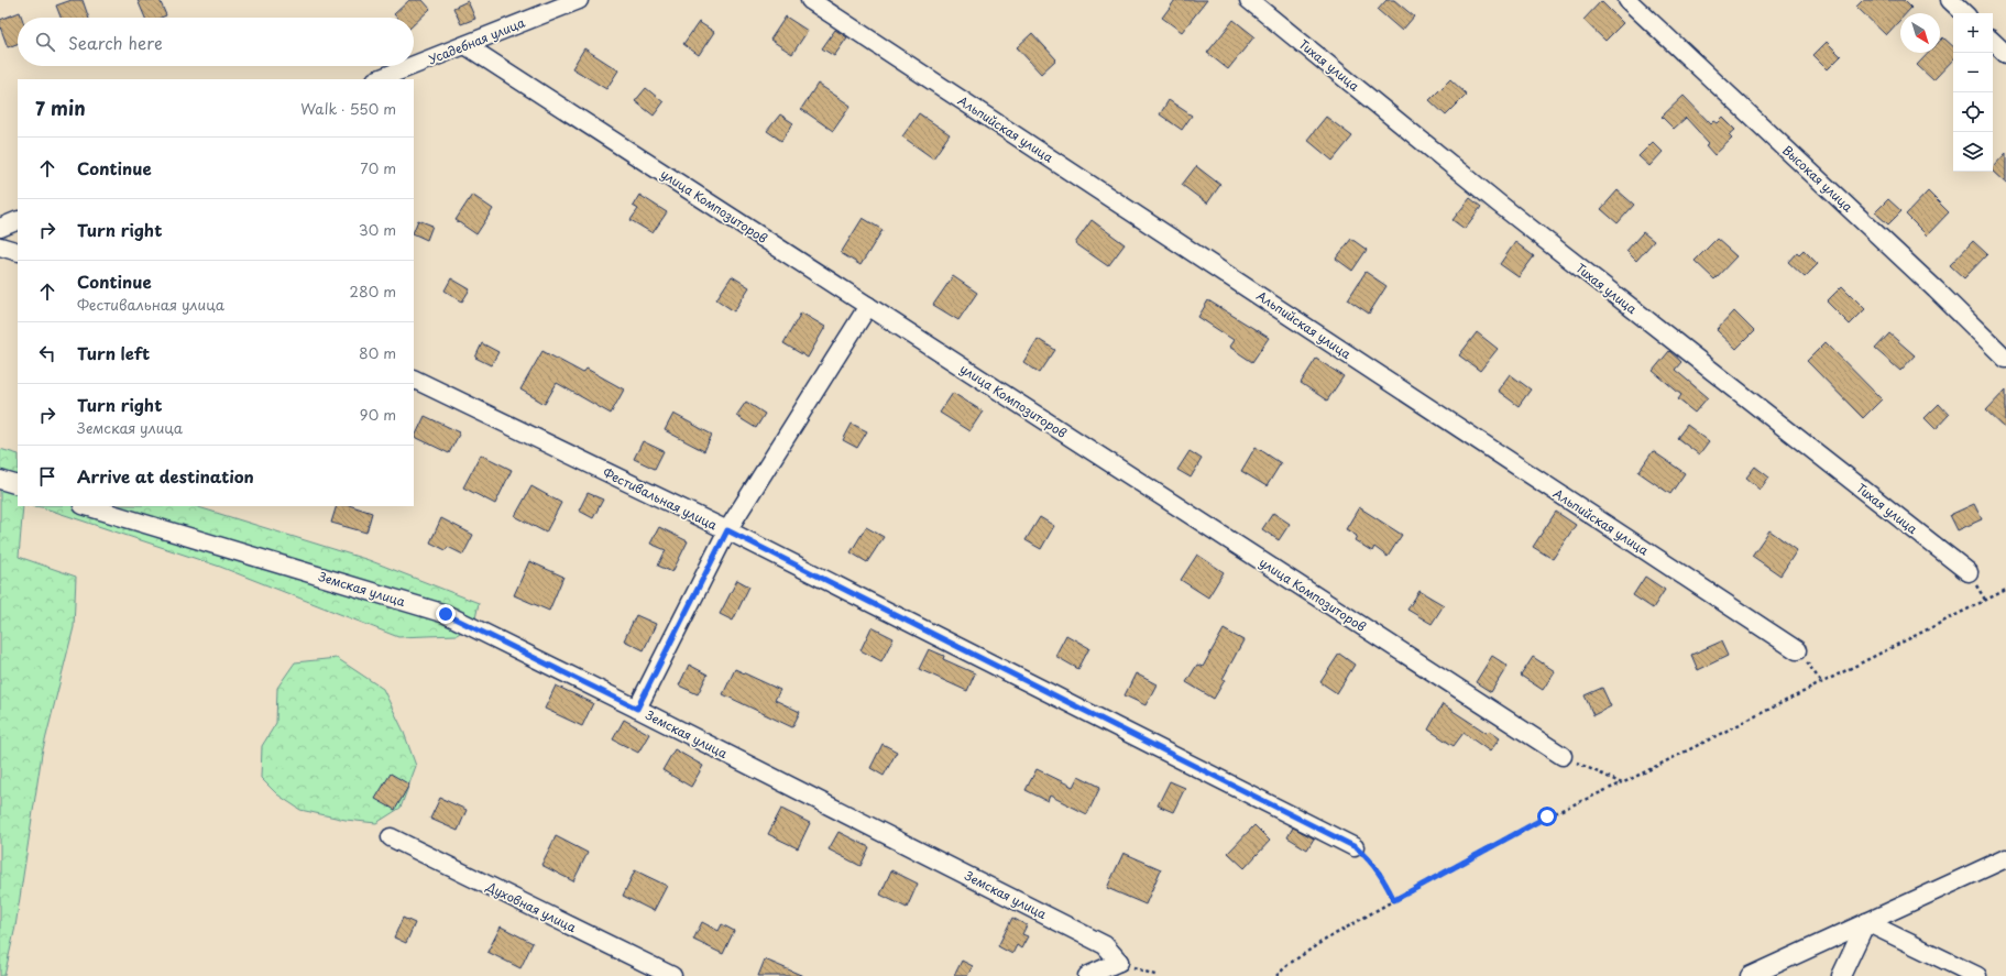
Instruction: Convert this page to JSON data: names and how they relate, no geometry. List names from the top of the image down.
{
  "streets": {
    "street": [
      "Усадебная улица",
      "Тихая улица",
      "Альпийская улица",
      "Высокая улица",
      "улица Композиторов",
      "Фестивальная улица",
      "Земская улица",
      "Духовная улица"
    ]
  },
  "crossings": [
    ["Усадебная улица", "улица Композиторов"]
  ],
  "north": "bottom right",
  "page": {
    "map_buttons": ["+", "−"],
    "search": "Search here",
    "heading": ["7 min", "Walk · 550 m"],
    "list": [
      ["Continue", "70 m"],
      ["Turn right", "30 m"],
      ["Continue", "Фестивальная улица", "280 m"],
      ["Turn left", "80 m"],
      ["Turn right", "Земская улица", "90 m"],
      "Arrive at destination"
    ]
  }
}
